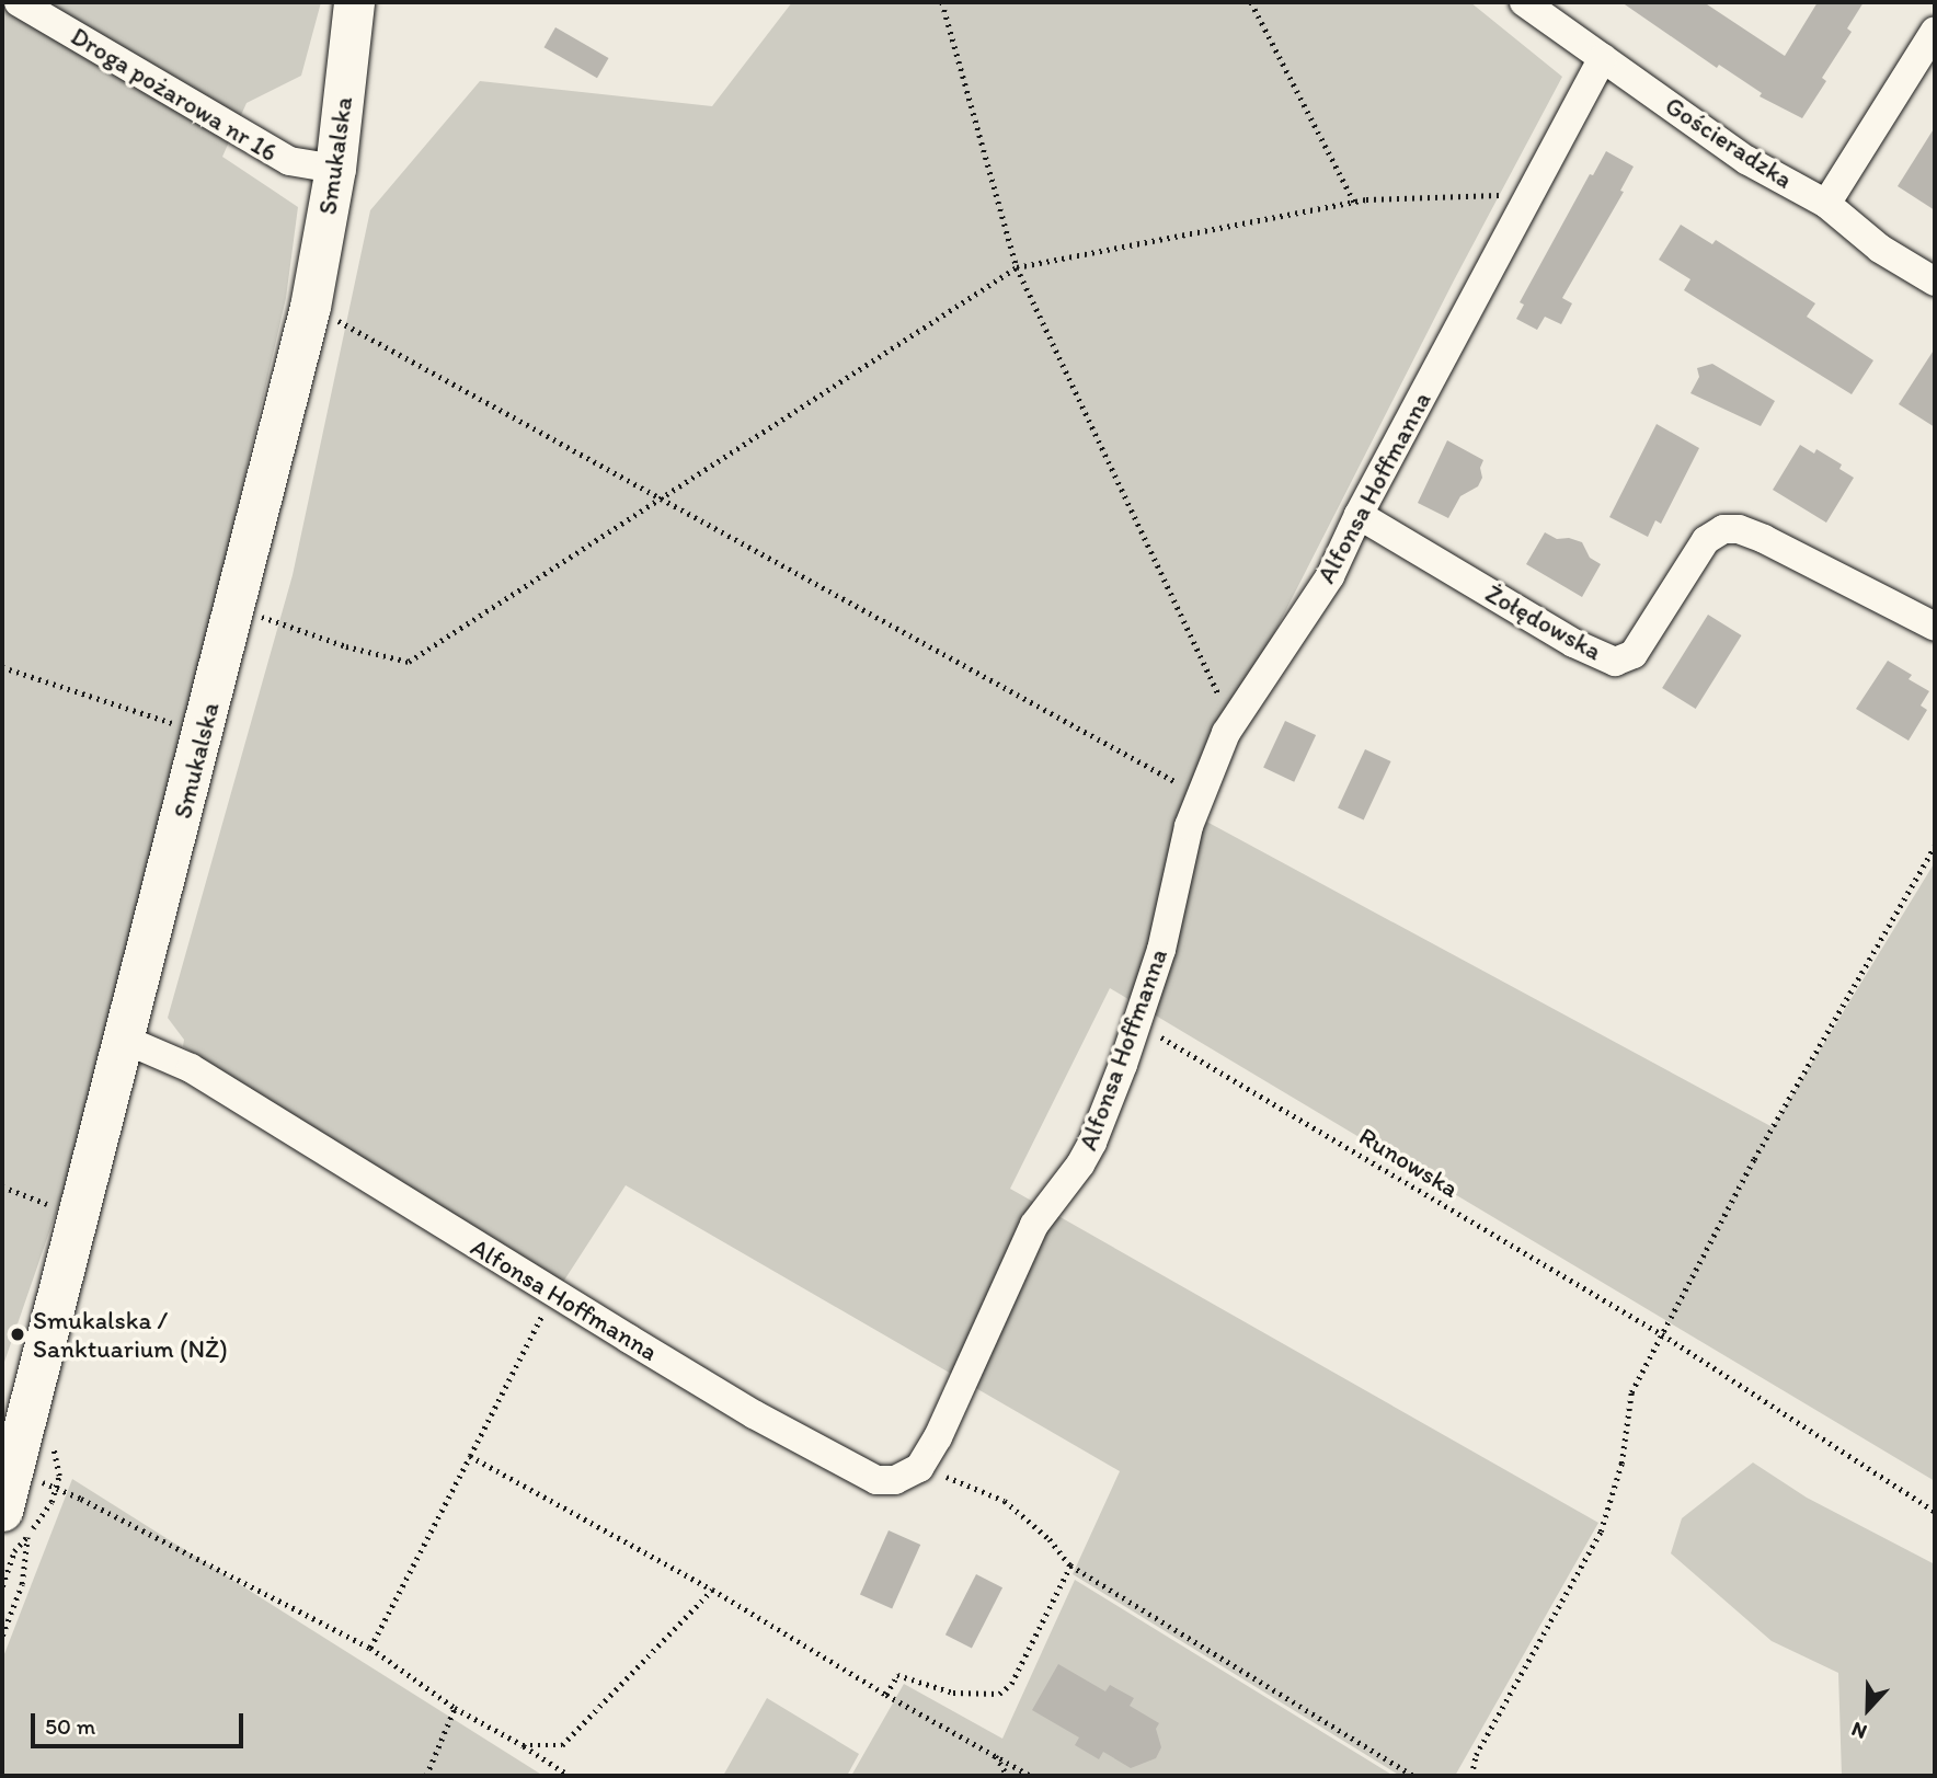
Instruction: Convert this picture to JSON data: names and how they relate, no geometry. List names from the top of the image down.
{
  "streets": {
    "street": [
      "Droga pożarowa nr 16",
      "Gościeradzka",
      "Smukalska",
      "Alfonsa Hoffmanna",
      "Żołędowska"
    ],
    "path": ["Runowska"]
  },
  "crossings": [
    ["Droga pożarowa nr 16", "Smukalska"],
    ["Gościeradzka", "Alfonsa Hoffmanna"],
    ["Smukalska", "Alfonsa Hoffmanna"],
    ["Alfonsa Hoffmanna", "Żołędowska"],
    ["Alfonsa Hoffmanna", "Runowska"]
  ],
  "places": ["Smukalska / Sanktuarium (NŻ)"],
  "scale_bar": "50 m",
  "north": "bottom"
}
